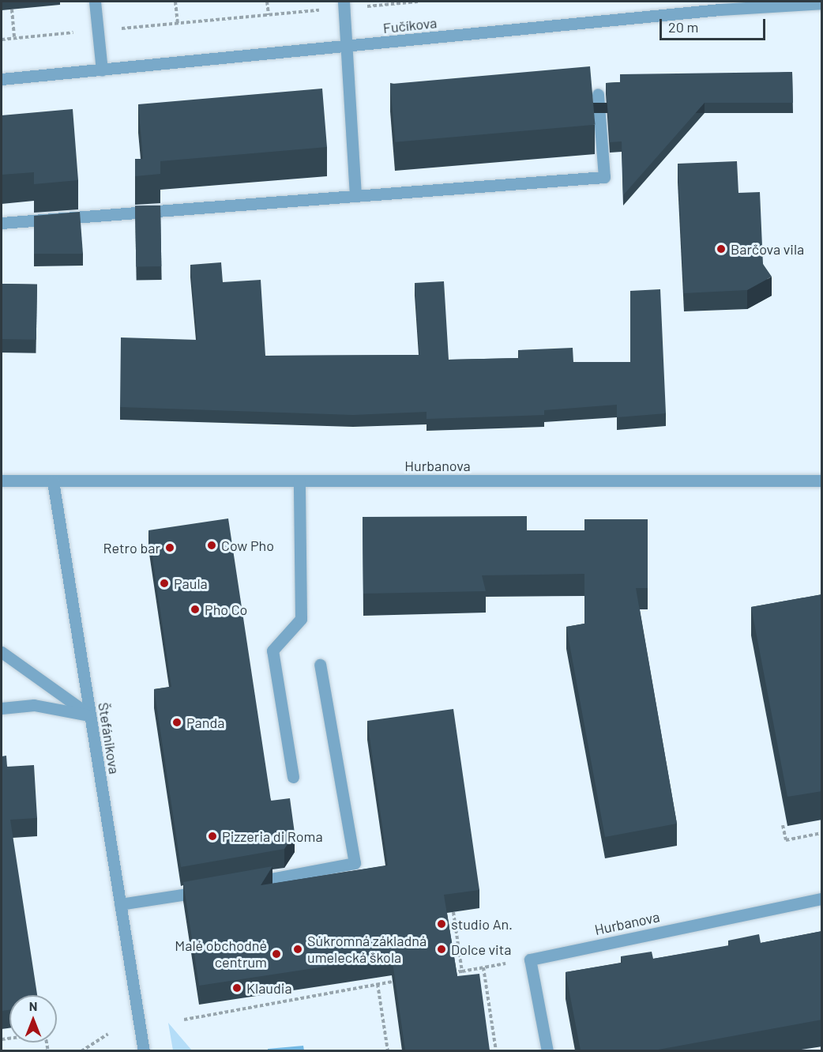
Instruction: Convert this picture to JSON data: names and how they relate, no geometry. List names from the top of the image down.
{
  "streets": {
    "street": ["Fučíkova", "Hurbanova", "Štefánikova"]
  },
  "crossings": [
    ["Hurbanova", "Štefánikova"]
  ],
  "places": [
    "Barčova vila",
    "Cow Pho",
    "Retro bar",
    "Paula",
    "Pho Co",
    "Panda",
    "Pizzeria di Roma",
    "studio An.",
    "Súkromná základná umelecká škola",
    "Dolce vita",
    "Malé obchodné centrum",
    "Klaudia"
  ],
  "scale_bar": "20 m",
  "north": "top"
}
